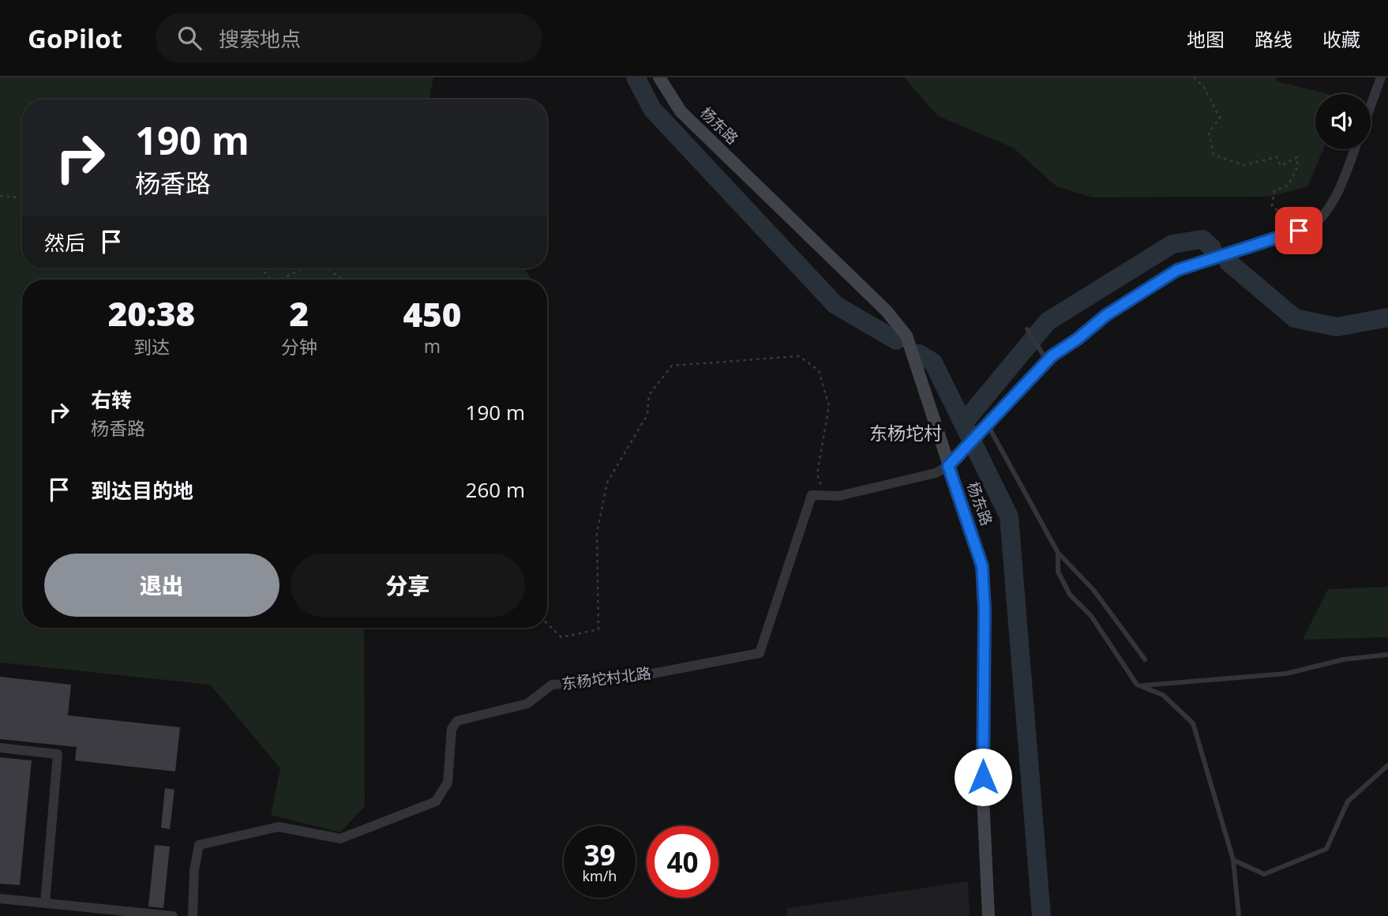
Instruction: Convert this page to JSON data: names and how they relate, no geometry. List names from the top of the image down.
{
  "streets": {
    "street": ["杨东路", "东杨坨村北路"]
  },
  "crossings": [
    ["杨东路", "东杨坨村北路"]
  ],
  "districts": ["东杨坨村"],
  "page": {
    "header": "GoPilot",
    "search": "搜索地点",
    "nav": ["地图", "路线", "收藏"],
    "turn": ["190 m", "杨香路"],
    "then": "然后",
    "eta": [
      "20:38",
      "到达",
      "2",
      "分钟",
      "450",
      "m"
    ],
    "list": [
      {
        "name": "右转",
        "note": "杨香路",
        "value": "190 m"
      },
      {
        "name": "到达目的地",
        "value": "260 m"
      }
    ],
    "buttons": ["退出", "分享"],
    "speed": "39 km/h",
    "limit": "40"
  }
}
